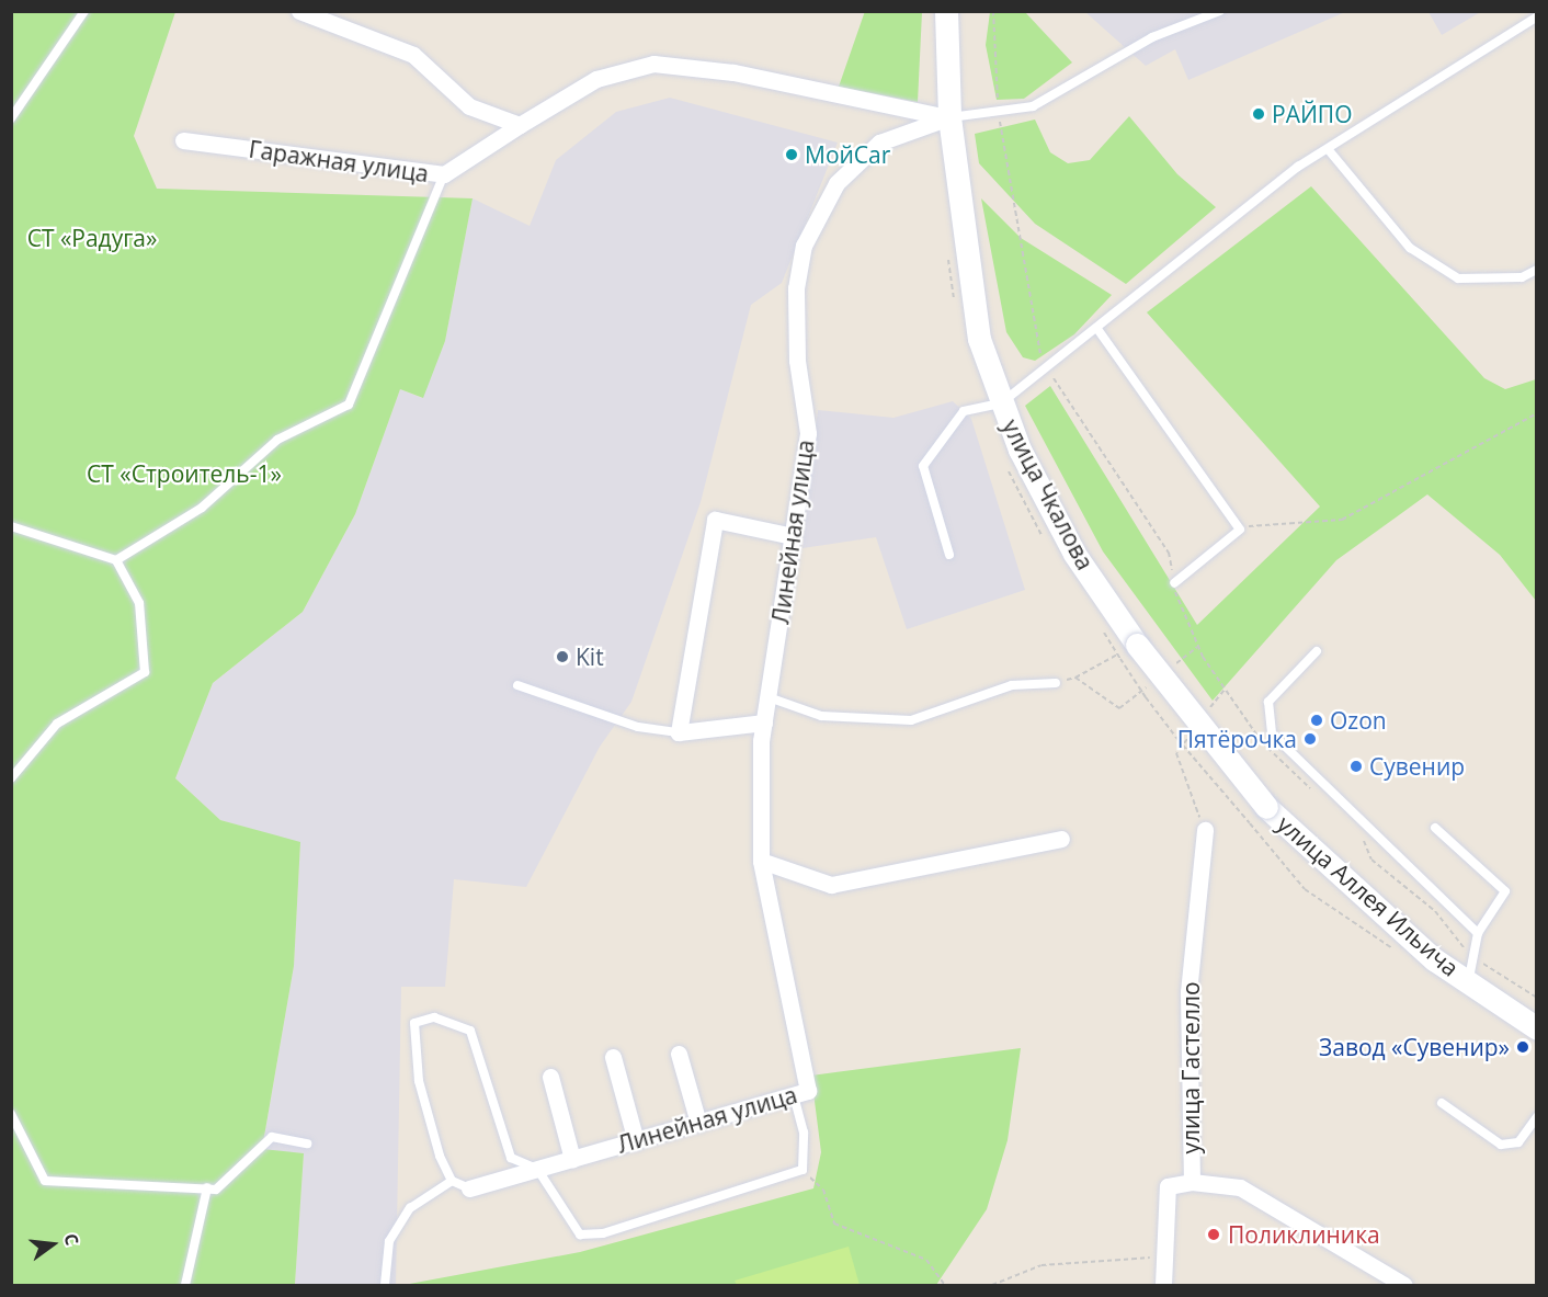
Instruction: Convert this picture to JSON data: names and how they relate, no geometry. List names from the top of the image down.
{
  "streets": {
    "main road": ["улица Чкалова", "улица Аллея Ильича"],
    "street": ["Гаражная улица", "Линейная улица", "улица Гастелло"]
  },
  "crossings": [
    ["улица Чкалова", "Линейная улица"],
    ["улица Чкалова", "улица Аллея Ильича"]
  ],
  "parks": ["СТ «Радуга»", "СТ «Строитель-1»"],
  "places": [
    "РАЙПО",
    "МойCar",
    "Kit",
    "Ozon",
    "Пятёрочка",
    "Сувенир",
    "Завод «Сувенир»",
    "Поликлиника"
  ],
  "north": "right"
}
